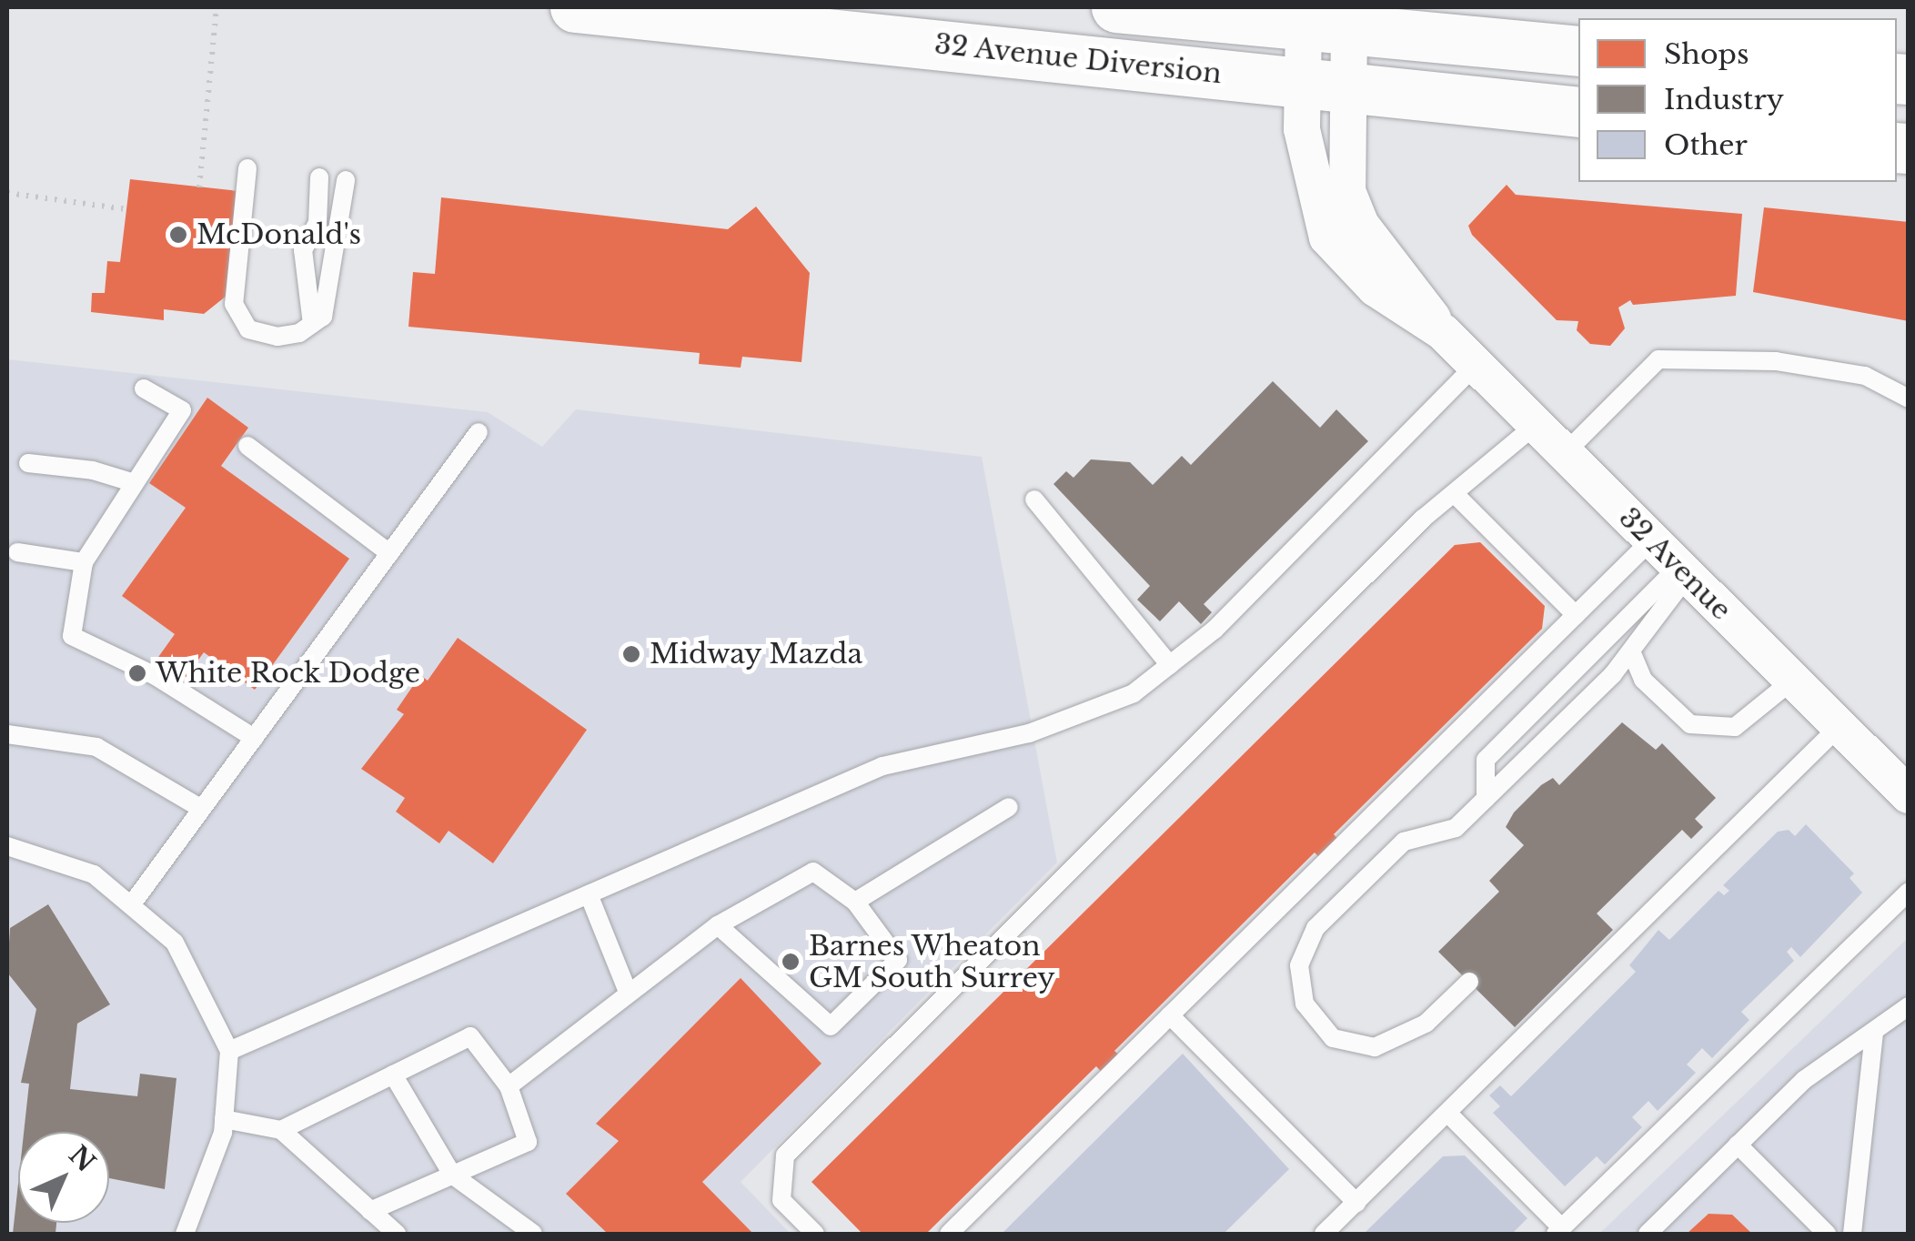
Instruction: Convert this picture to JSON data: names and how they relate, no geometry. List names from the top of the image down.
{
  "streets": {
    "main road": ["32 Avenue Diversion"],
    "street": ["32 Avenue"]
  },
  "crossings": [
    ["32 Avenue Diversion", "32 Avenue"]
  ],
  "places": [
    "McDonald's",
    "Midway Mazda",
    "White Rock Dodge",
    "Barnes Wheaton GM South Surrey"
  ],
  "legend": ["Shops", "Industry", "Other"],
  "north": "top right"
}
